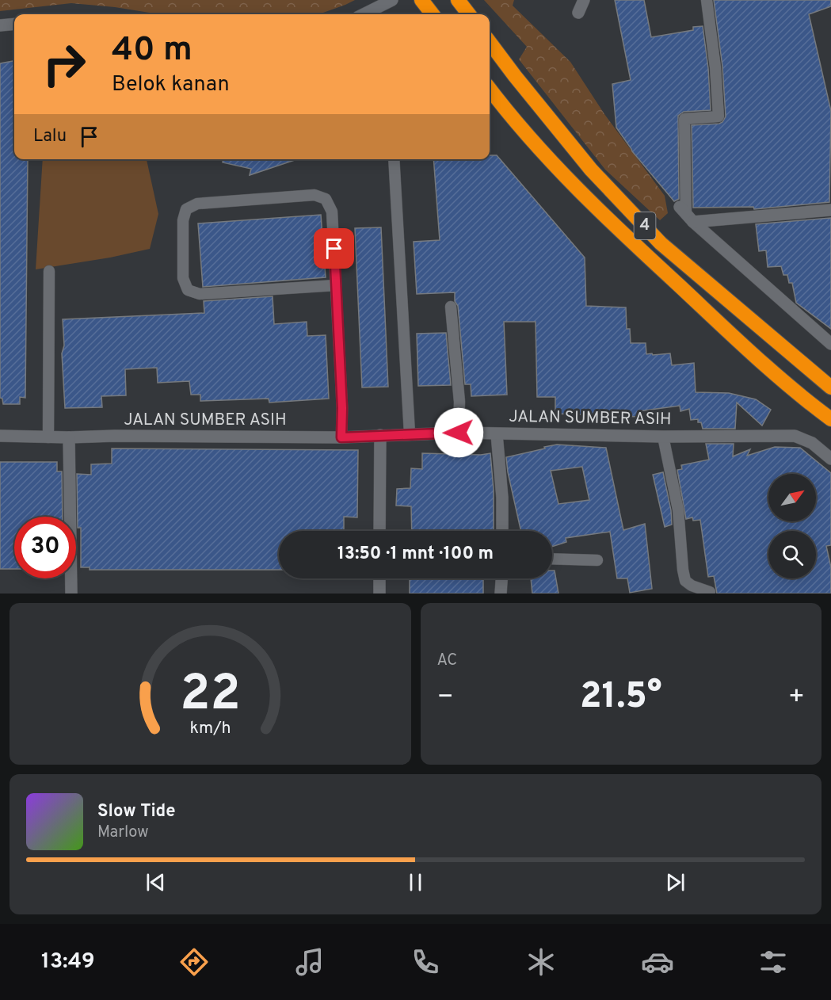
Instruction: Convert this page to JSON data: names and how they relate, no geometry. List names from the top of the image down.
{
  "streets": {
    "highway": ["4"],
    "street": ["JALAN SUMBER ASIH"]
  },
  "north": "top right",
  "page": {
    "turn": ["40 m", "Belok kanan"],
    "then": "Lalu",
    "limit": "30",
    "trip": "13:50 · 1 mnt · 100 m",
    "tile": "AC",
    "heat": ["−", "21.5°", "+"],
    "song": ["Slow Tide", "Marlow"],
    "tabs": "13:49",
    "gauge": ["22", "km/h"]
  }
}
